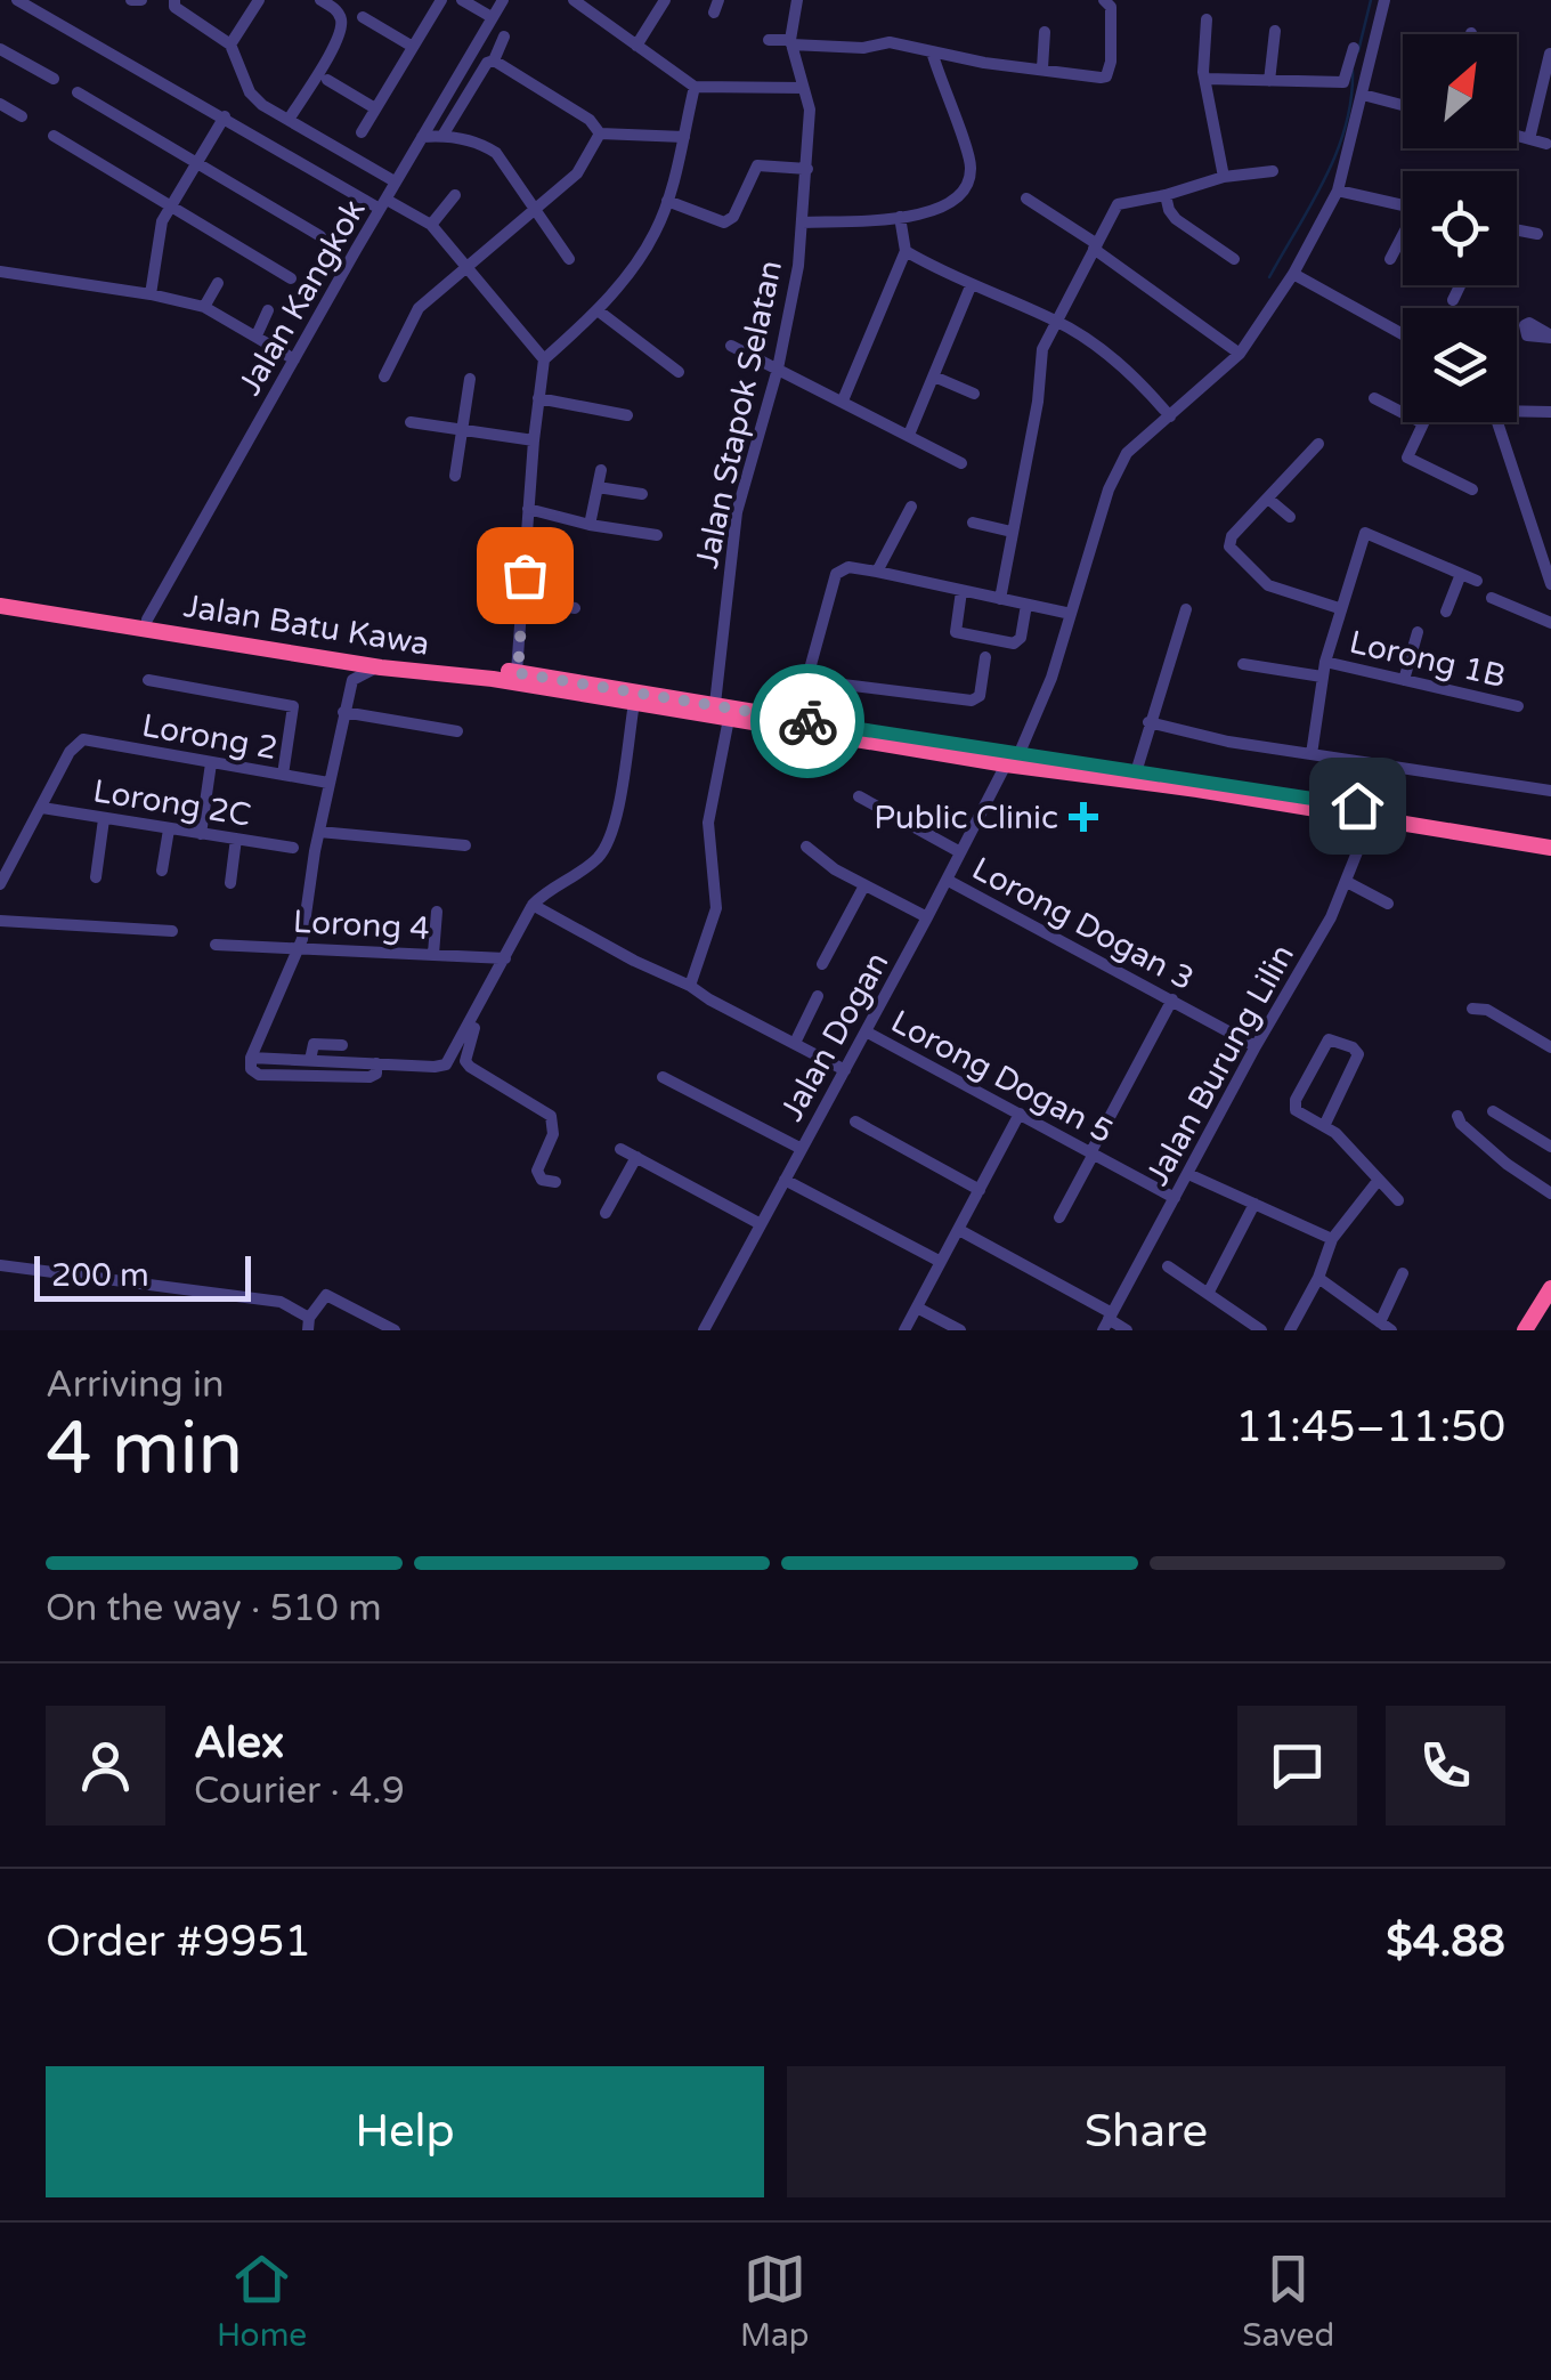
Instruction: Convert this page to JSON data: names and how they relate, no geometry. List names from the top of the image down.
{
  "streets": {
    "highway": ["Jalan Batu Kawa"],
    "street": [
      "Jalan Kangkok",
      "Jalan Stapok Selatan",
      "Lorong 1B",
      "Lorong 2",
      "Lorong 2C",
      "Lorong Dogan 3",
      "Lorong 4",
      "Jalan Dogan",
      "Jalan Burung Lilin",
      "Lorong Dogan 5"
    ]
  },
  "crossings": [
    ["Jalan Kangkok", "Jalan Batu Kawa"],
    ["Jalan Stapok Selatan", "Jalan Batu Kawa"],
    ["Jalan Batu Kawa", "Jalan Dogan"],
    ["Jalan Batu Kawa", "Jalan Burung Lilin"],
    ["Lorong 2", "Lorong 2C"],
    ["Lorong Dogan 3", "Jalan Dogan"],
    ["Lorong Dogan 3", "Jalan Burung Lilin"],
    ["Jalan Dogan", "Lorong Dogan 5"],
    ["Jalan Burung Lilin", "Lorong Dogan 5"]
  ],
  "places": {
    "health": ["Public Clinic"]
  },
  "scale_bar": "200 m",
  "north": "top right",
  "page": {
    "scale": "200 m",
    "heading": ["4 min", "Arriving in", "11:45–11:50"],
    "panel": [
      "Alex",
      "Courier · 4.9",
      "Order #9951",
      "$4.88"
    ],
    "bar": "On the way · 510 m",
    "buttons": ["Help", "Share"],
    "tabs": ["Home", "Map", "Saved"]
  }
}
